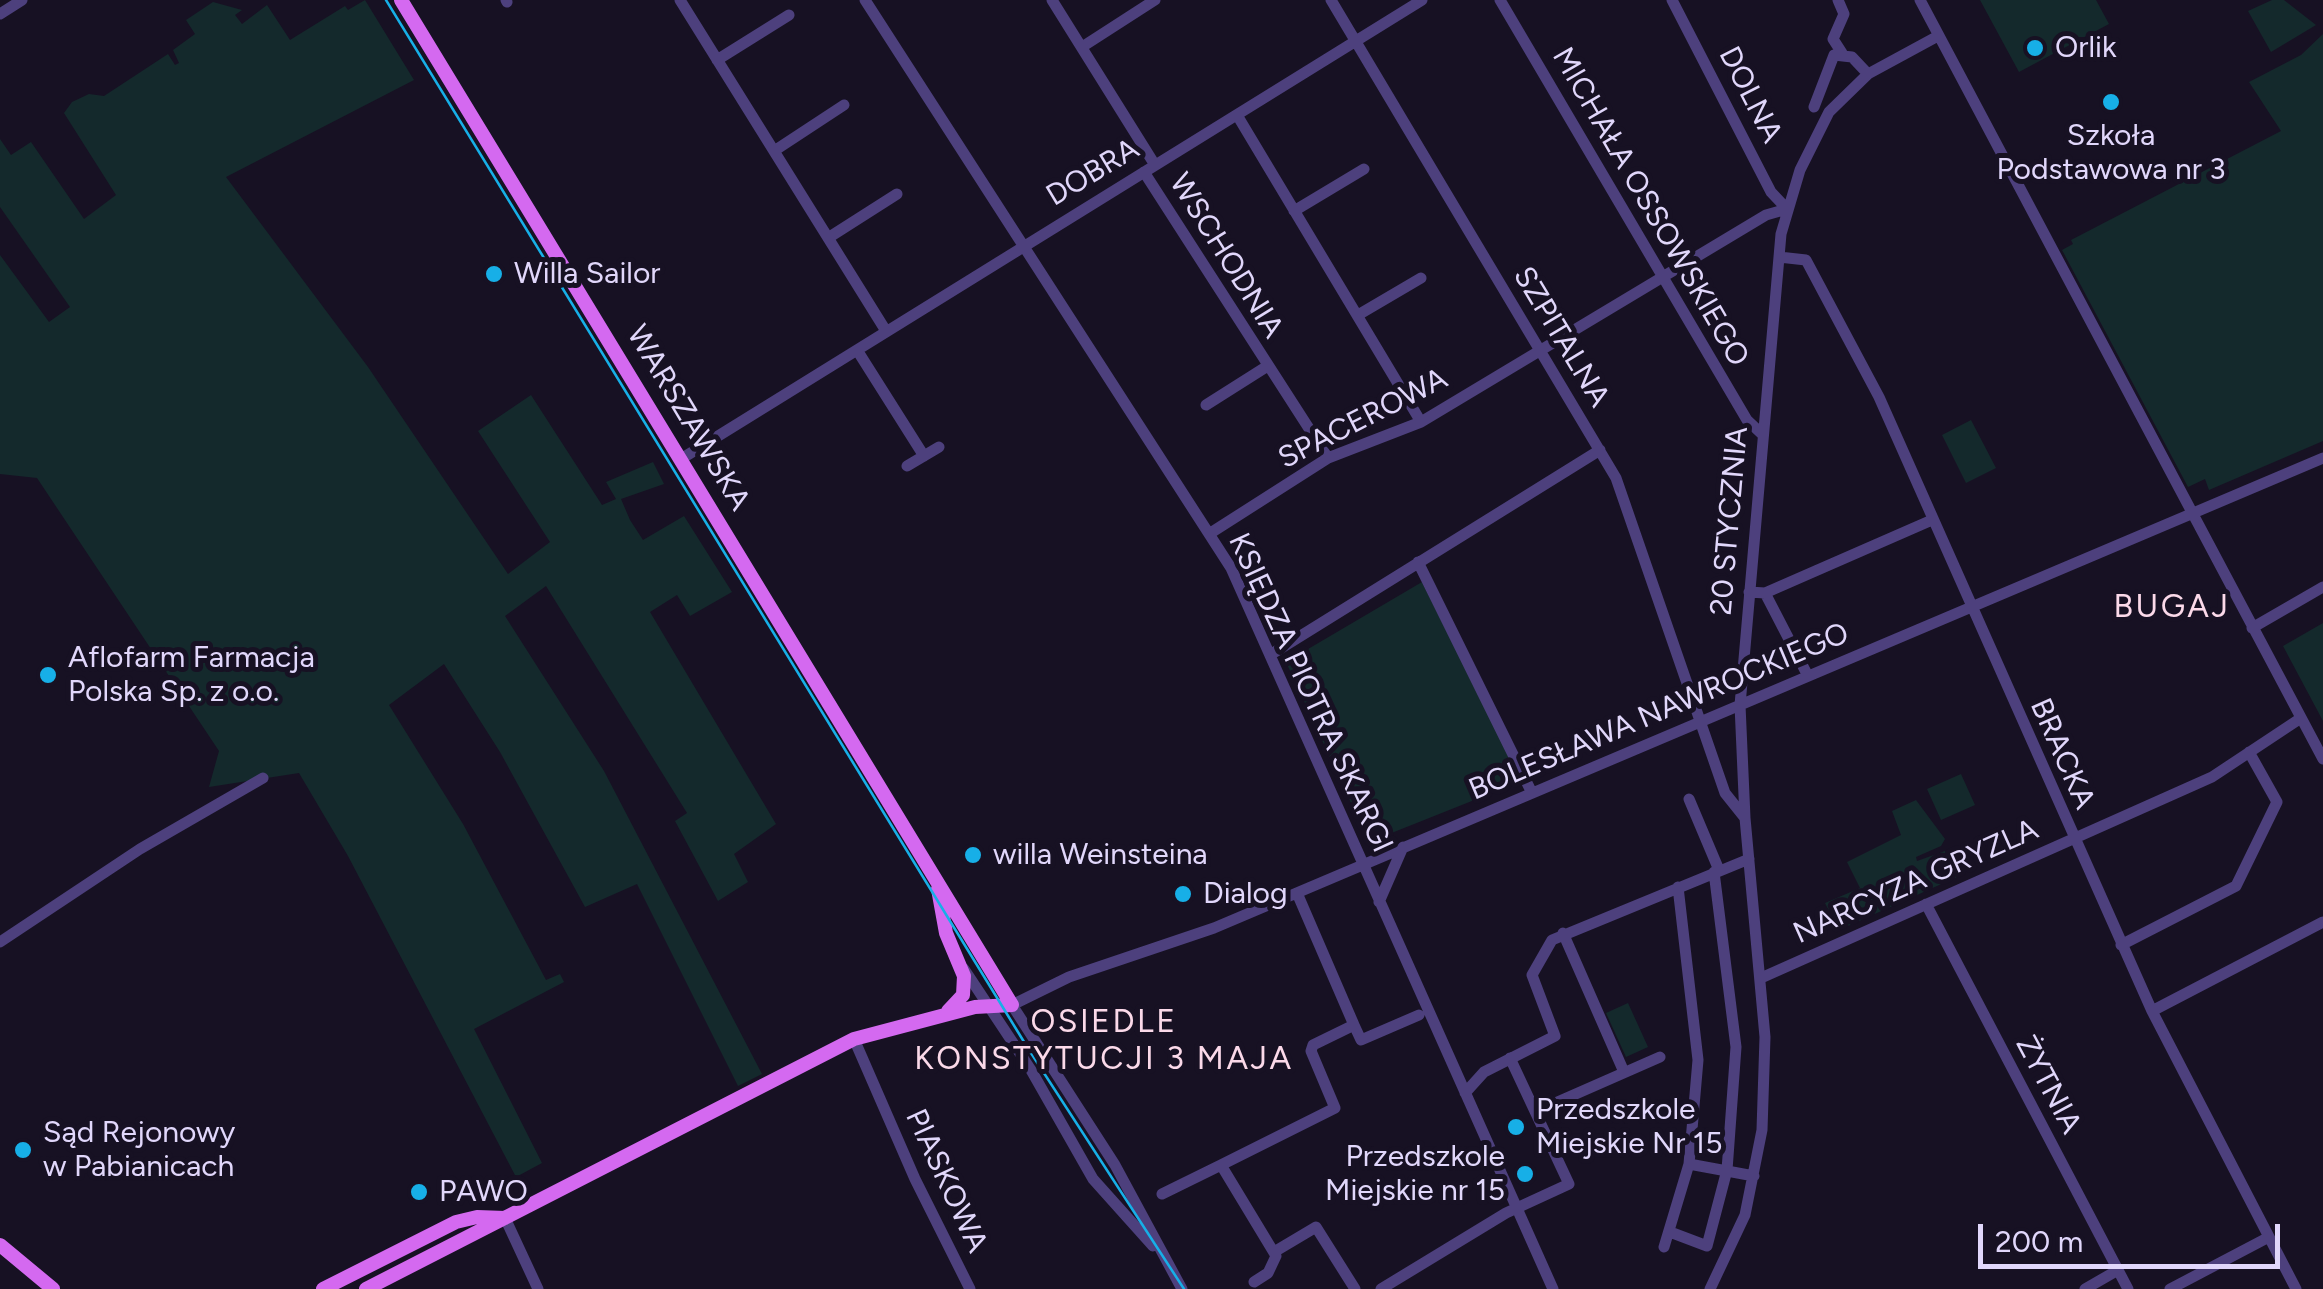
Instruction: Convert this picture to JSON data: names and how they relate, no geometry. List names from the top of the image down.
{
  "streets": {
    "main road": ["WARSZAWSKA"],
    "street": [
      "DOLNA",
      "DOBRA",
      "MICHAŁA OSSOWSKIEGO",
      "WSCHODNIA",
      "SZPITALNA",
      "SPACEROWA",
      "20 STYCZNIA",
      "KSIĘDZA PIOTRA SKARGI",
      "BOLESŁAWA NAWROCKIEGO",
      "BRACKA",
      "NARCYZA GRYZLA",
      "ŻYTNIA",
      "PIASKOWA"
    ]
  },
  "crossings": [
    ["DOLNA", "SPACEROWA"],
    ["DOLNA", "20 STYCZNIA"],
    ["DOBRA", "WSCHODNIA"],
    ["DOBRA", "SZPITALNA"],
    ["DOBRA", "WARSZAWSKA"],
    ["DOBRA", "KSIĘDZA PIOTRA SKARGI"],
    ["MICHAŁA OSSOWSKIEGO", "SPACEROWA"],
    ["MICHAŁA OSSOWSKIEGO", "20 STYCZNIA"],
    ["WSCHODNIA", "SPACEROWA"],
    ["SZPITALNA", "SPACEROWA"],
    ["SZPITALNA", "20 STYCZNIA"],
    ["SZPITALNA", "BOLESŁAWA NAWROCKIEGO"],
    ["WARSZAWSKA", "BOLESŁAWA NAWROCKIEGO"],
    ["SPACEROWA", "20 STYCZNIA"],
    ["SPACEROWA", "KSIĘDZA PIOTRA SKARGI"],
    ["20 STYCZNIA", "BOLESŁAWA NAWROCKIEGO"],
    ["20 STYCZNIA", "BRACKA"],
    ["20 STYCZNIA", "NARCYZA GRYZLA"],
    ["KSIĘDZA PIOTRA SKARGI", "BOLESŁAWA NAWROCKIEGO"],
    ["BOLESŁAWA NAWROCKIEGO", "BRACKA"],
    ["BRACKA", "NARCYZA GRYZLA"],
    ["NARCYZA GRYZLA", "ŻYTNIA"]
  ],
  "districts": ["BUGAJ", "OSIEDLE KONSTYTUCJI 3 MAJA"],
  "places": [
    "Orlik",
    "Szkoła Podstawowa nr 3",
    "Willa Sailor",
    "Aflofarm Farmacja Polska Sp. z o.o.",
    "willa Weinsteina",
    "Dialog",
    "Przedszkole Miejskie Nr 15",
    "Sąd Rejonowy w Pabianicach",
    "Przedszkole Miejskie nr 15",
    "PAWO"
  ],
  "scale_bar": "200 m"
}
